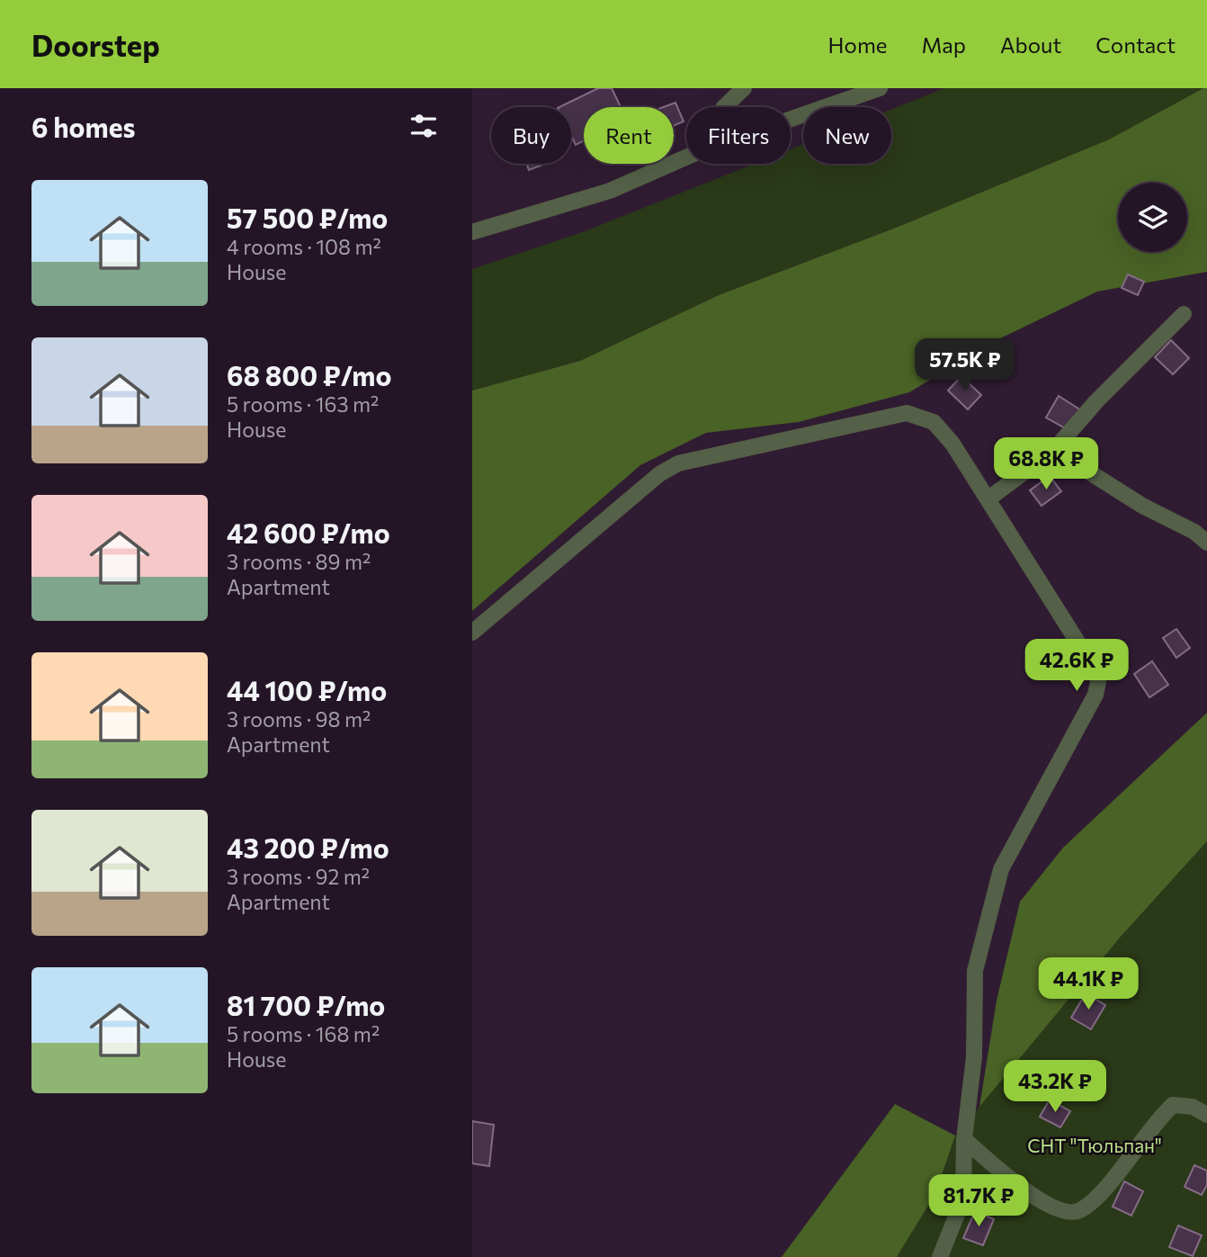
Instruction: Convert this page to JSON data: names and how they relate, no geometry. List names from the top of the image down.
{
  "parks": ["СНТ \"Тюльпан\""],
  "page": {
    "header": "Doorstep",
    "nav": [
      "Home",
      "Map",
      "About",
      "Contact"
    ],
    "heading": "6 homes",
    "chip": [
      "Buy",
      "Rent",
      "Filters",
      "New"
    ],
    "list": [
      {
        "name": "57 500 ₽/mo",
        "note": "4 rooms · 108 m² · House"
      },
      {
        "name": "68 800 ₽/mo",
        "note": "5 rooms · 163 m² · House"
      },
      {
        "name": "42 600 ₽/mo",
        "note": "3 rooms · 89 m² · Apartment"
      },
      {
        "name": "44 100 ₽/mo",
        "note": "3 rooms · 98 m² · Apartment"
      },
      {
        "name": "43 200 ₽/mo",
        "note": "3 rooms · 92 m² · Apartment"
      },
      {
        "name": "81 700 ₽/mo",
        "note": "5 rooms · 168 m² · House"
      }
    ],
    "price": [
      "57.5K ₽",
      "68.8K ₽",
      "42.6K ₽",
      "44.1K ₽",
      "43.2K ₽",
      "81.7K ₽"
    ]
  }
}
